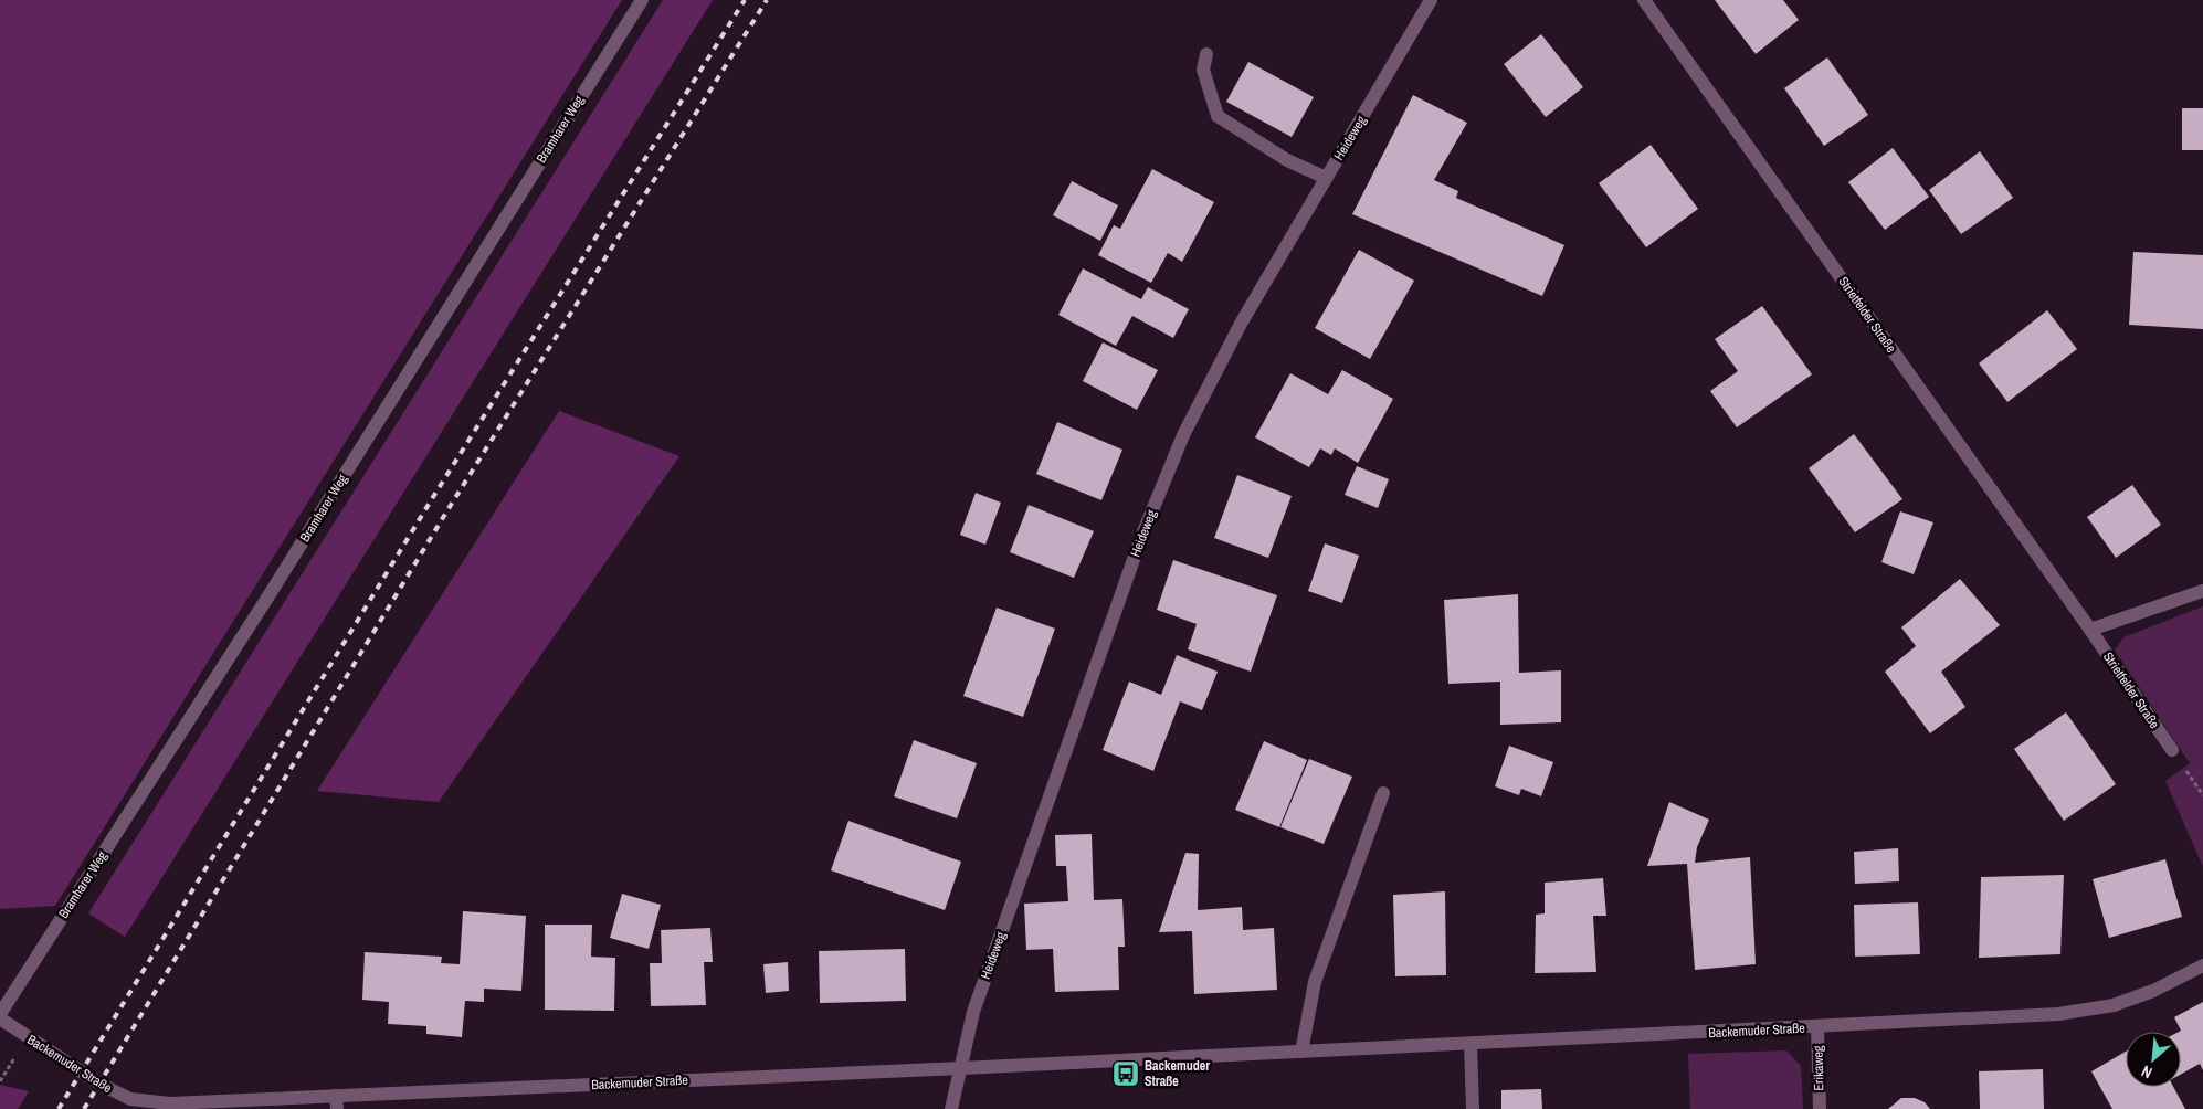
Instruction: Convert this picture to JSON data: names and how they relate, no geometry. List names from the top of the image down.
{
  "streets": {
    "street": [
      "Bramharer Weg",
      "Heideweg",
      "Strietfelder Straße",
      "Backemuder Straße",
      "Erikaweg"
    ]
  },
  "crossings": [
    ["Heideweg", "Backemuder Straße"],
    ["Backemuder Straße", "Erikaweg"]
  ],
  "places": {
    "bus stop": ["Backemuder Straße"]
  },
  "north": "bottom left"
}
